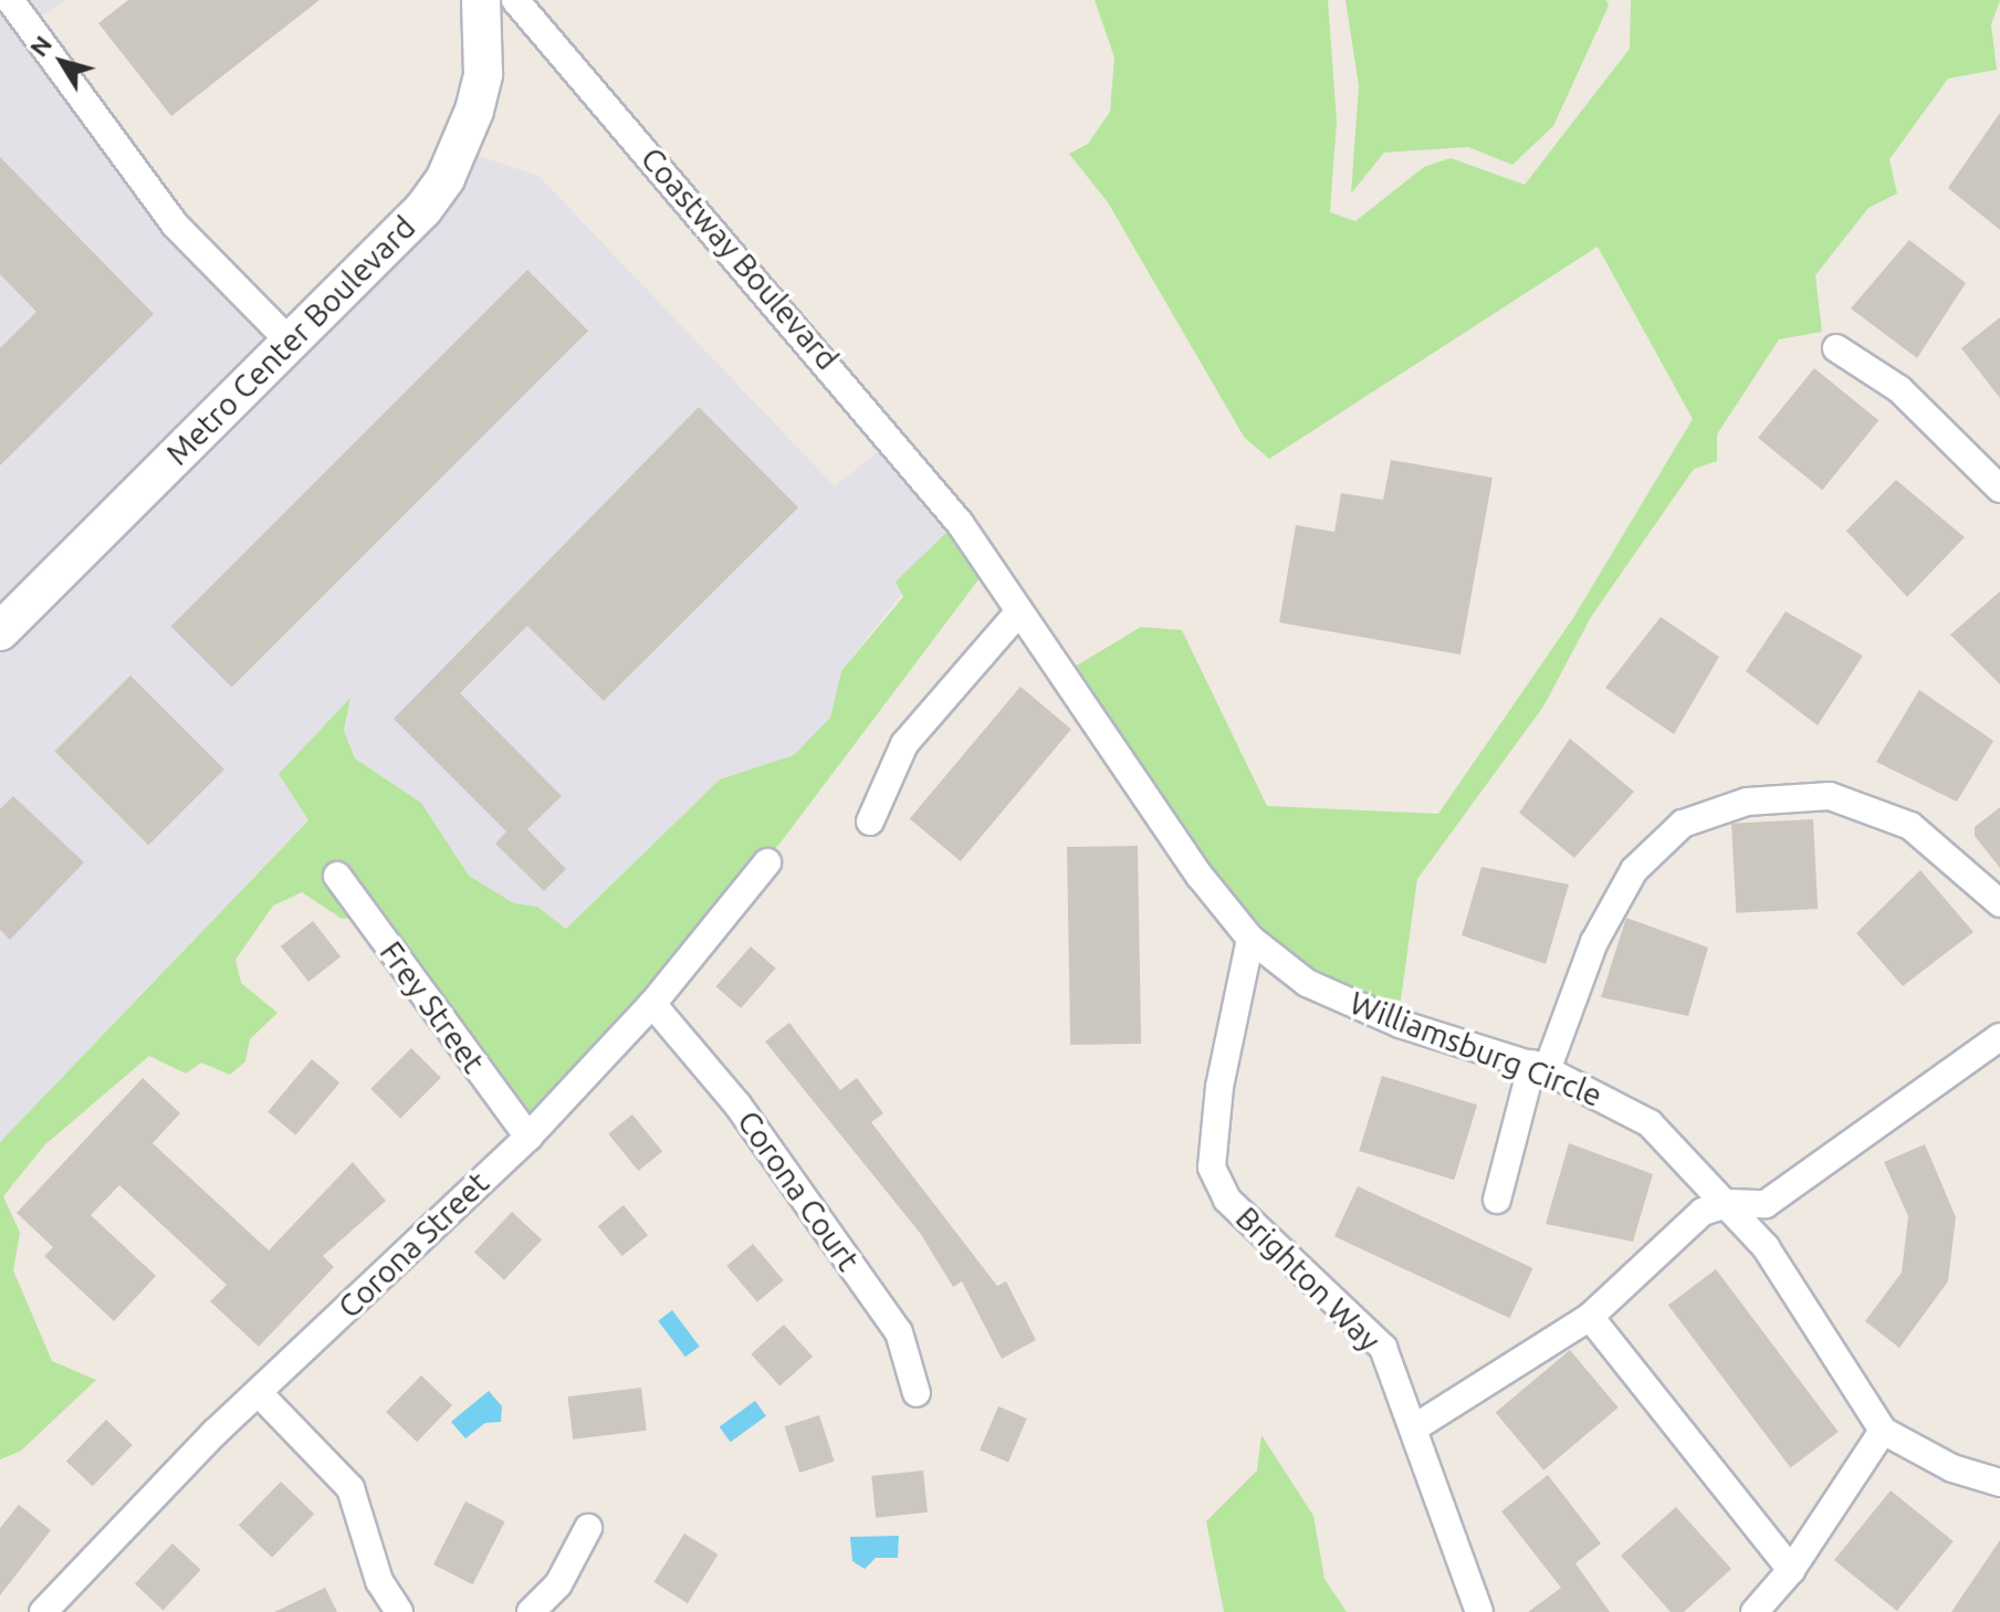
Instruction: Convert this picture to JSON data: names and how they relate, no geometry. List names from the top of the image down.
{
  "streets": {
    "street": [
      "Coastway Boulevard",
      "Metro Center Boulevard",
      "Frey Street",
      "Williamsburg Circle",
      "Corona Court",
      "Corona Street",
      "Brighton Way"
    ]
  },
  "crossings": [
    ["Coastway Boulevard", "Williamsburg Circle"],
    ["Frey Street", "Corona Street"],
    ["Williamsburg Circle", "Brighton Way"],
    ["Corona Court", "Corona Street"]
  ],
  "north": "top left"
}
